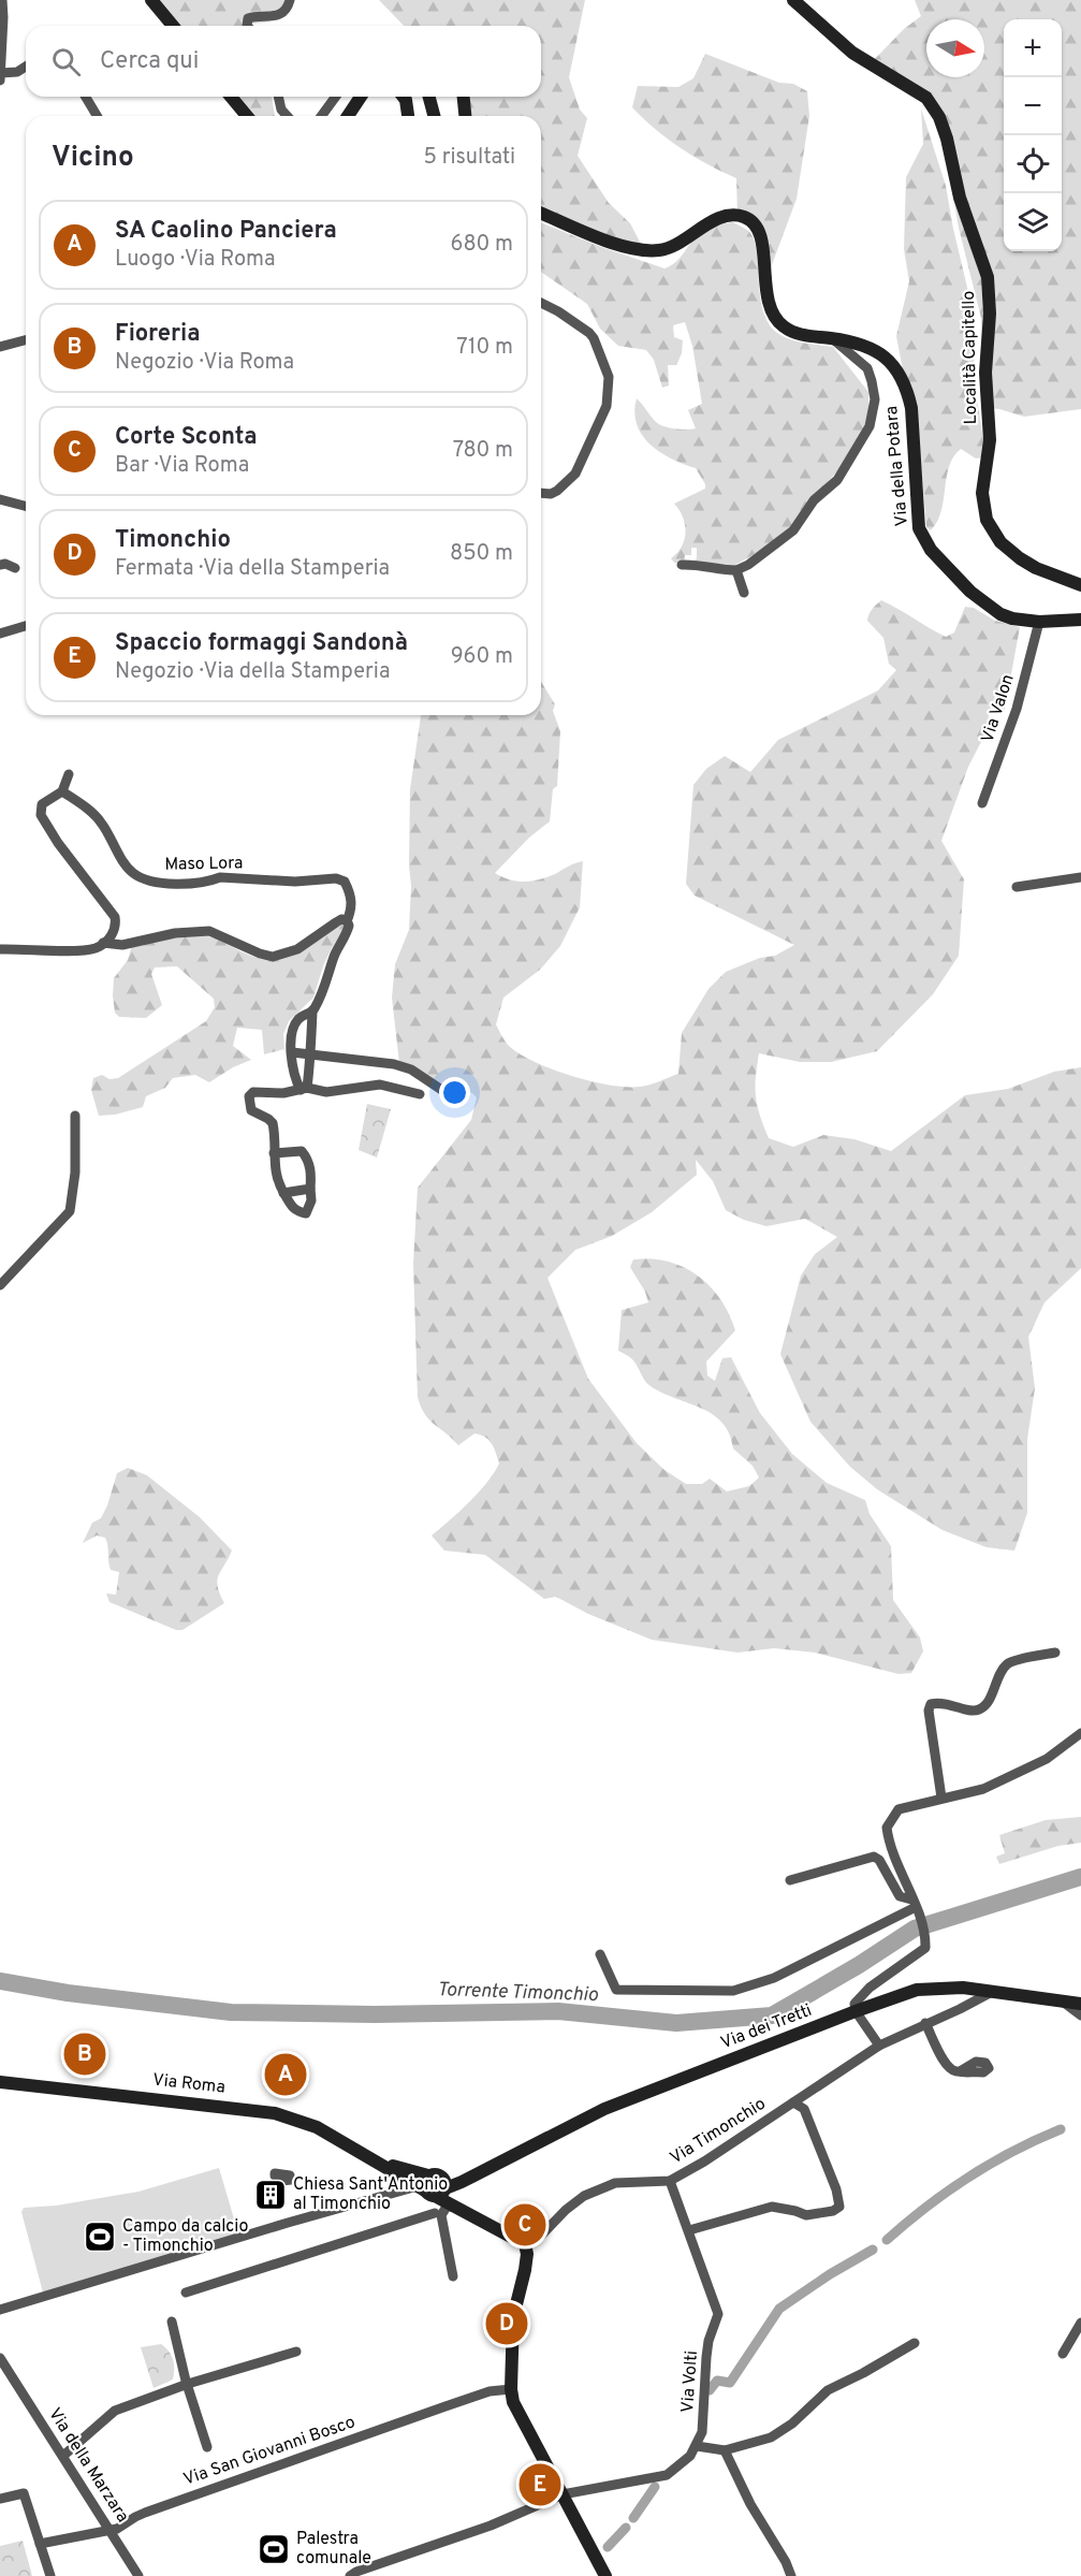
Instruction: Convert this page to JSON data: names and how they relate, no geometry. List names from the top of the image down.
{
  "streets": {
    "street": [
      "Località Capitello",
      "Via della Potara",
      "Via Valon",
      "Maso Lora",
      "Via dei Tretti",
      "Via Roma",
      "Via Timonchio",
      "Via Volti",
      "Via San Giovanni Bosco",
      "Via della Marzara"
    ]
  },
  "crossings": [
    ["Via della Potara", "Via Valon"],
    ["Via dei Tretti", "Via Roma"],
    ["Via dei Tretti", "Via Timonchio"],
    ["Via Roma", "Via Timonchio"],
    ["Via Timonchio", "Via Volti"],
    ["Via San Giovanni Bosco", "Via della Marzara"]
  ],
  "water": ["Torrente Timonchio"],
  "places": {
    "building": ["Chiesa Sant'Antonio al Timonchio"],
    "sports": ["Campo da calcio - Timonchio", "Palestra comunale"]
  },
  "north": "right",
  "page": {
    "map_buttons": ["+", "−"],
    "search": "Cerca qui",
    "heading": ["Vicino", "5 risultati"],
    "list": [
      {
        "mark": "A",
        "name": "SA Caolino Panciera",
        "note": "Luogo · Via Roma",
        "value": "680 m"
      },
      {
        "mark": "B",
        "name": "Fioreria",
        "note": "Negozio · Via Roma",
        "value": "710 m"
      },
      {
        "mark": "C",
        "name": "Corte Sconta",
        "note": "Bar · Via Roma",
        "value": "780 m"
      },
      {
        "mark": "D",
        "name": "Timonchio",
        "note": "Fermata · Via della Stamperia",
        "value": "850 m"
      },
      {
        "mark": "E",
        "name": "Spaccio formaggi Sandonà",
        "note": "Negozio · Via della Stamperia",
        "value": "960 m"
      }
    ],
    "pins": [
      "B",
      "A",
      "C",
      "D",
      "E"
    ]
  }
}
